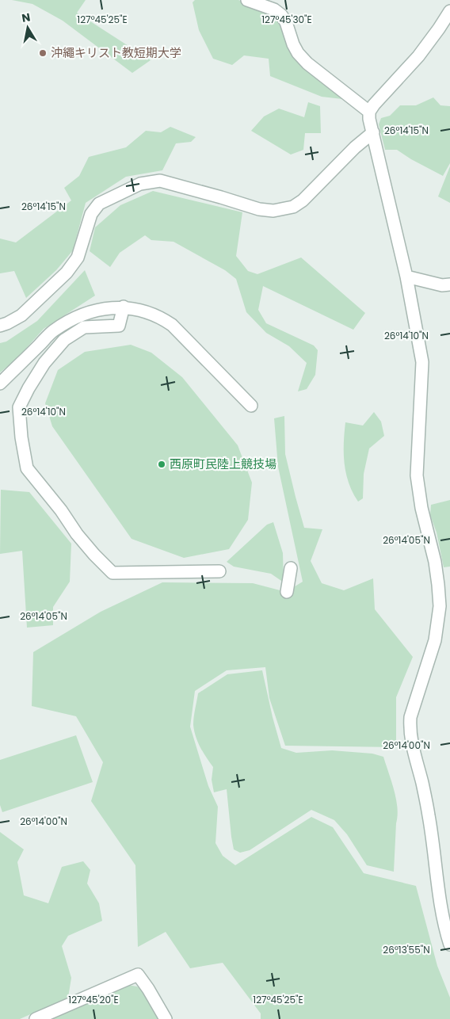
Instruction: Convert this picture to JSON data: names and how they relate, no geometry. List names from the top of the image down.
{
  "places": ["沖繩キリスト教短期大学", "西原町民陸上競技場"],
  "north": "top",
  "coordinates": [
    "127°45'30\"E",
    "127°45'25\"E",
    "26°14'15\"N",
    "26°14'10\"N",
    "26°14'05\"N",
    "26°14'00\"N",
    "26°13'55\"N",
    "127°45'20\"E"
  ]
}
